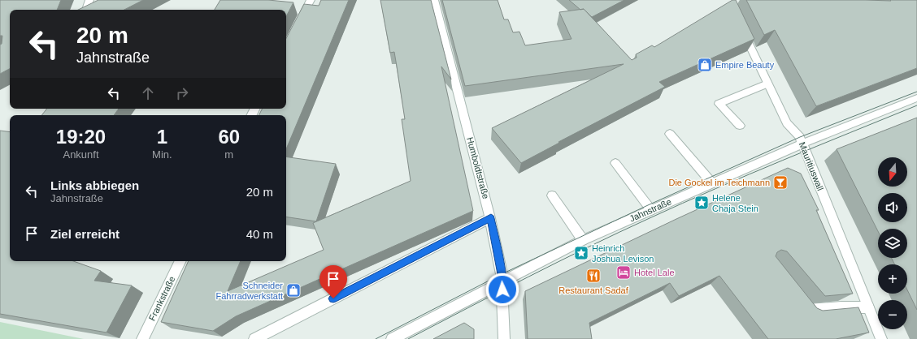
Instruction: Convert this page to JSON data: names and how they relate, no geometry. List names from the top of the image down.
{
  "streets": {
    "street": [
      "Mauritiuswall",
      "Humboldtstraße",
      "Jahnstraße",
      "Frankstraße"
    ]
  },
  "crossings": [
    ["Mauritiuswall", "Jahnstraße"],
    ["Humboldtstraße", "Jahnstraße"]
  ],
  "places": {
    "shop": ["Empire Beauty", "Schneider Fahrradwerkstatt"],
    "bar": ["Die Gockel im Teichmann"],
    "place": ["Helene Chaja Stein", "Heinrich Joshua Levison"],
    "hotel": ["Hotel Lale"],
    "restaurant": ["Restaurant Sadaf"]
  },
  "north": "bottom",
  "page": {
    "turn": ["20 m", "Jahnstraße"],
    "eta": [
      "19:20",
      "Ankunft",
      "1",
      "Min.",
      "60",
      "m"
    ],
    "map_buttons": ["+", "−"],
    "list": [
      {
        "name": "Links abbiegen",
        "note": "Jahnstraße",
        "value": "20 m"
      },
      {
        "name": "Ziel erreicht",
        "value": "40 m"
      }
    ]
  }
}
